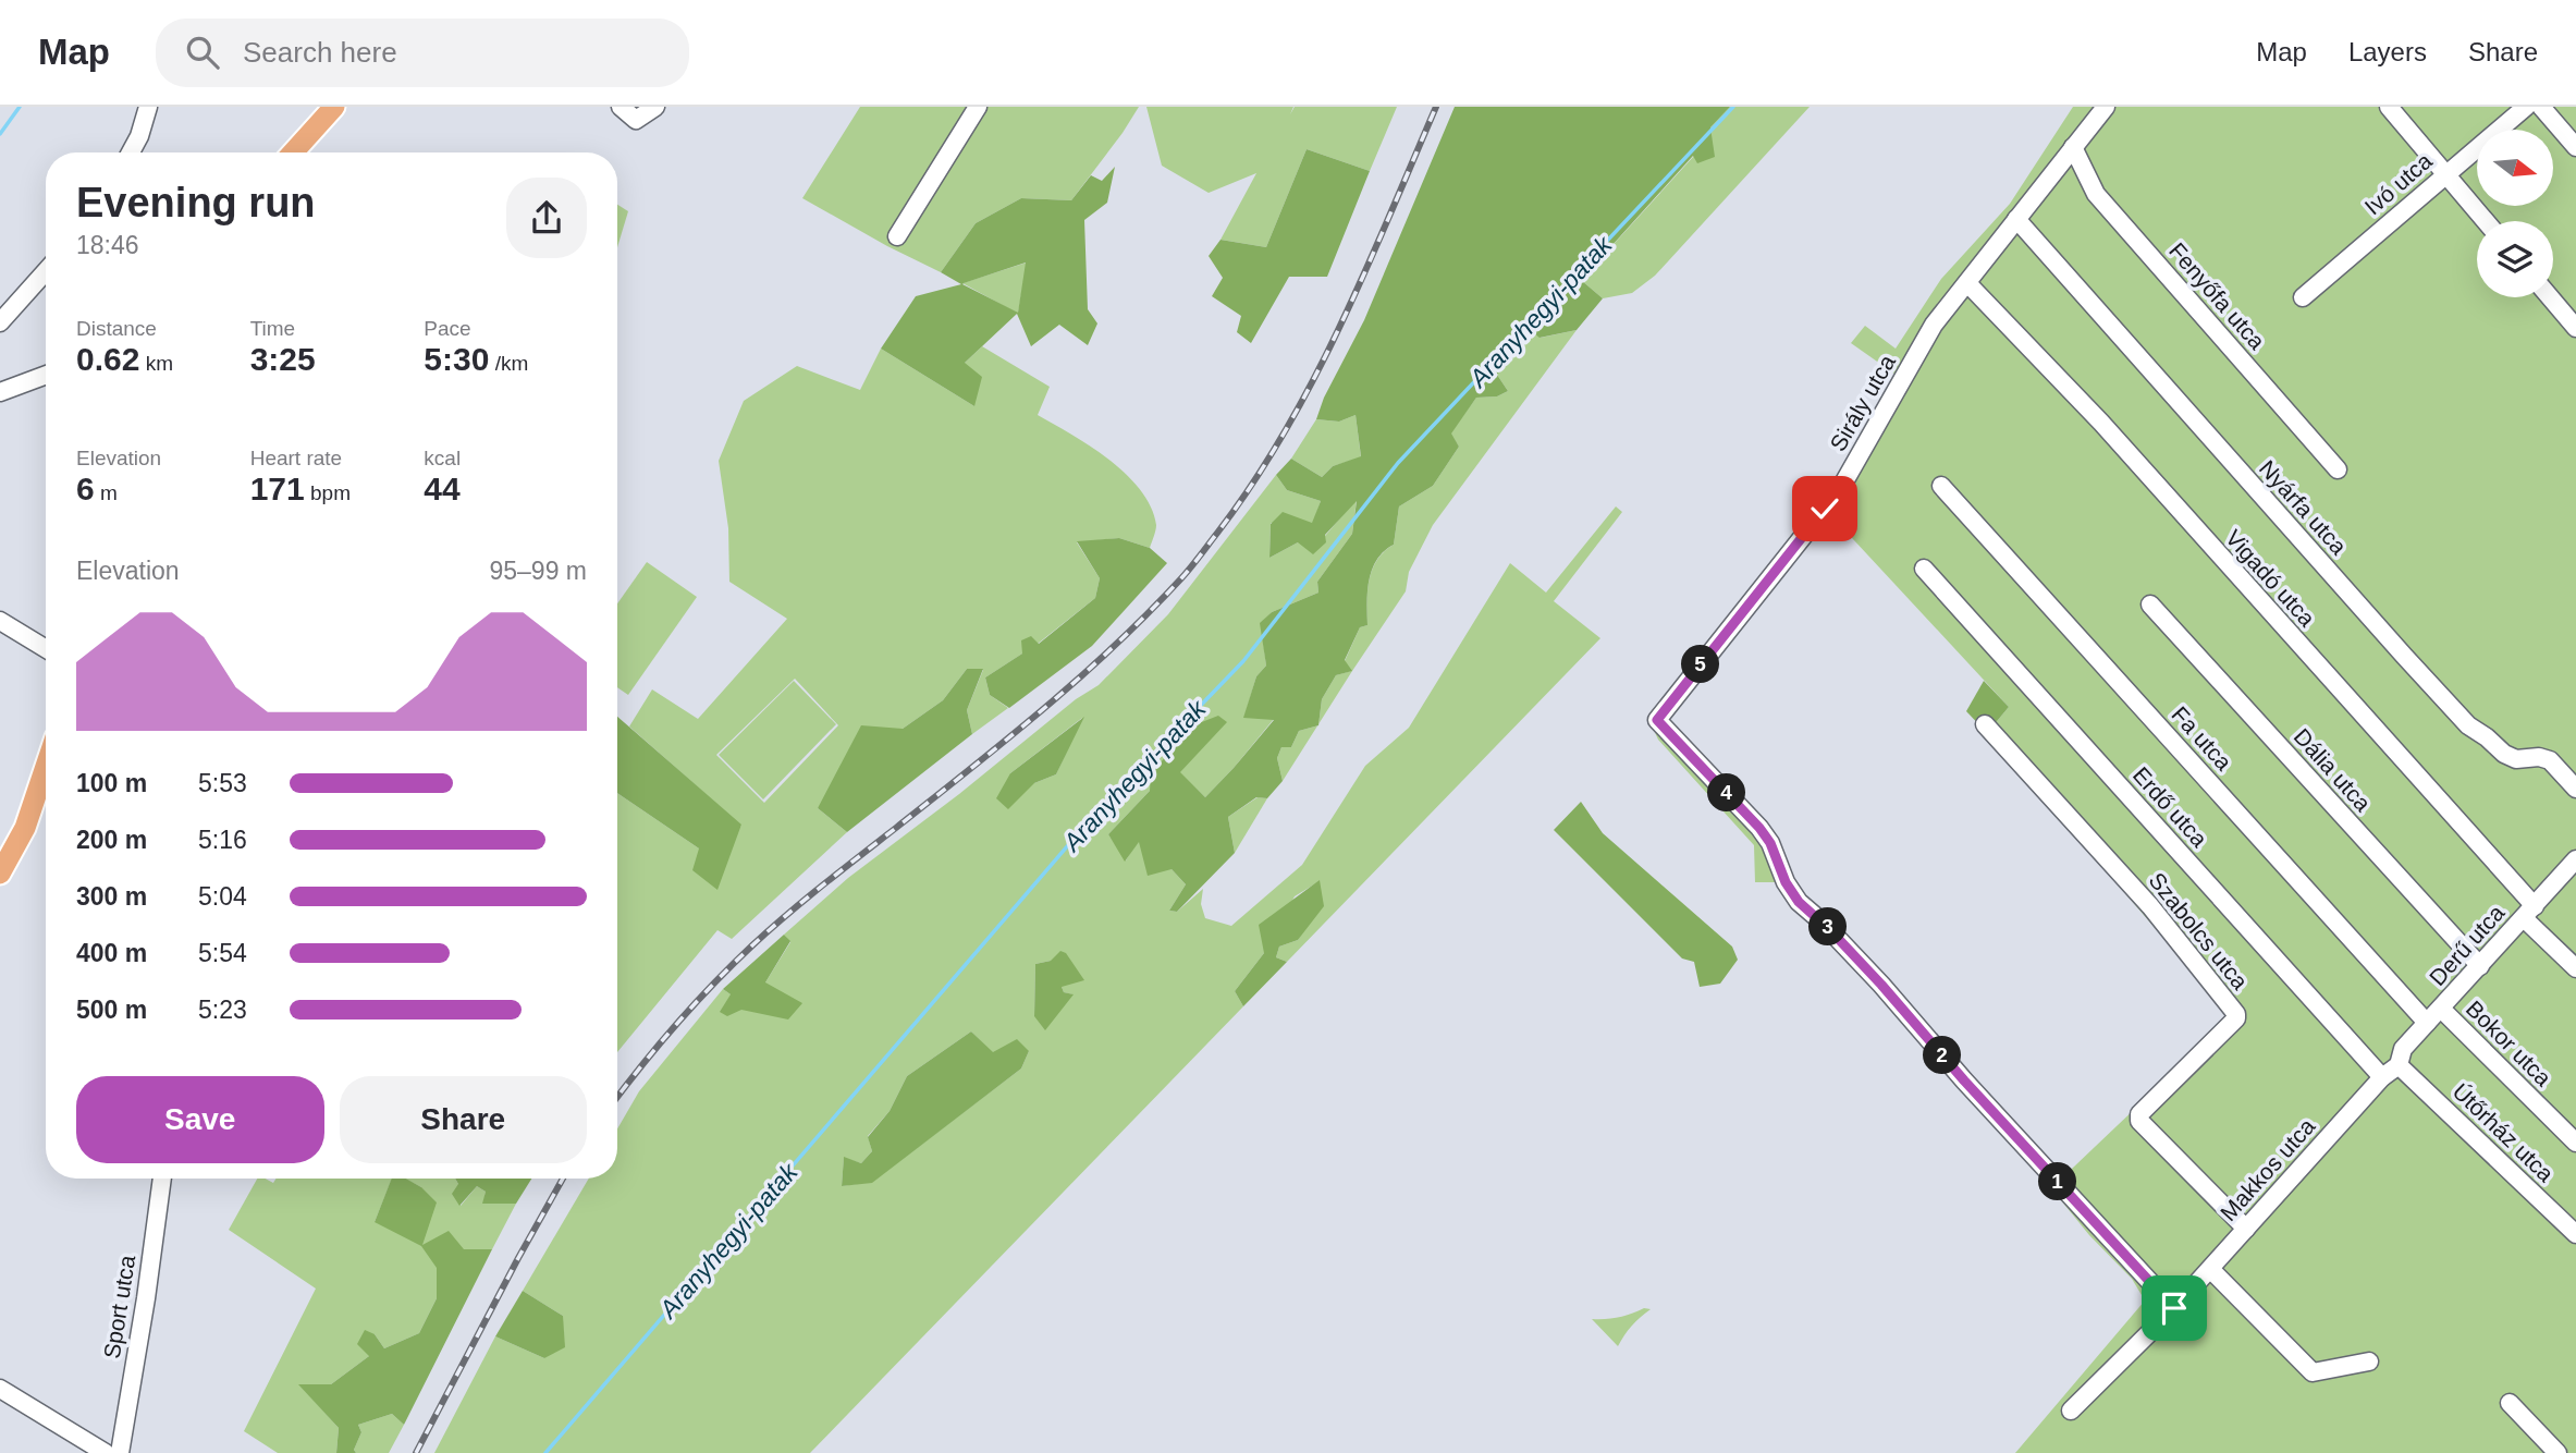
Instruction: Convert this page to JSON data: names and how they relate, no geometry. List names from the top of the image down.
{
  "streets": {
    "street": [
      "Ivó utca",
      "Fenyőfa utca",
      "Sirály utca",
      "Nyárfa utca",
      "Vigadó utca",
      "Fa utca",
      "Dália utca",
      "Erdő utca",
      "Szabolcs utca",
      "Derű utca",
      "Bokor utca",
      "Útőrház utca",
      "Makkos utca",
      "Sport utca"
    ]
  },
  "crossings": [
    ["Fenyőfa utca", "Sirály utca"],
    ["Sirály utca", "Nyárfa utca"],
    ["Sirály utca", "Vigadó utca"],
    ["Sirály utca", "Makkos utca"],
    ["Vigadó utca", "Derű utca"],
    ["Fa utca", "Derű utca"],
    ["Dália utca", "Derű utca"],
    ["Erdő utca", "Makkos utca"],
    ["Szabolcs utca", "Makkos utca"],
    ["Derű utca", "Bokor utca"],
    ["Derű utca", "Útőrház utca"],
    ["Derű utca", "Makkos utca"],
    ["Útőrház utca", "Makkos utca"]
  ],
  "water": ["Aranyhegyi-patak"],
  "north": "right",
  "page": {
    "header": "Map",
    "search": "Search here",
    "nav": ["Map", "Layers", "Share"],
    "heading": ["Evening run", "18:46"],
    "stats": [
      ["Distance", "0.62 km"],
      ["Time", "3:25"],
      ["Pace", "5:30 /km"],
      ["Elevation", "6 m"],
      ["Heart rate", "171 bpm"],
      ["kcal", "44"]
    ],
    "chart": ["Elevation", "95–99 m"],
    "pins": [
      "5",
      "4",
      "3",
      "2",
      "1"
    ],
    "list": [
      {
        "name": "100 m",
        "note": "5:53"
      },
      {
        "name": "200 m",
        "note": "5:16"
      },
      {
        "name": "300 m",
        "note": "5:04"
      },
      {
        "name": "400 m",
        "note": "5:54"
      },
      {
        "name": "500 m",
        "note": "5:23"
      }
    ],
    "buttons": ["Save", "Share"]
  }
}
